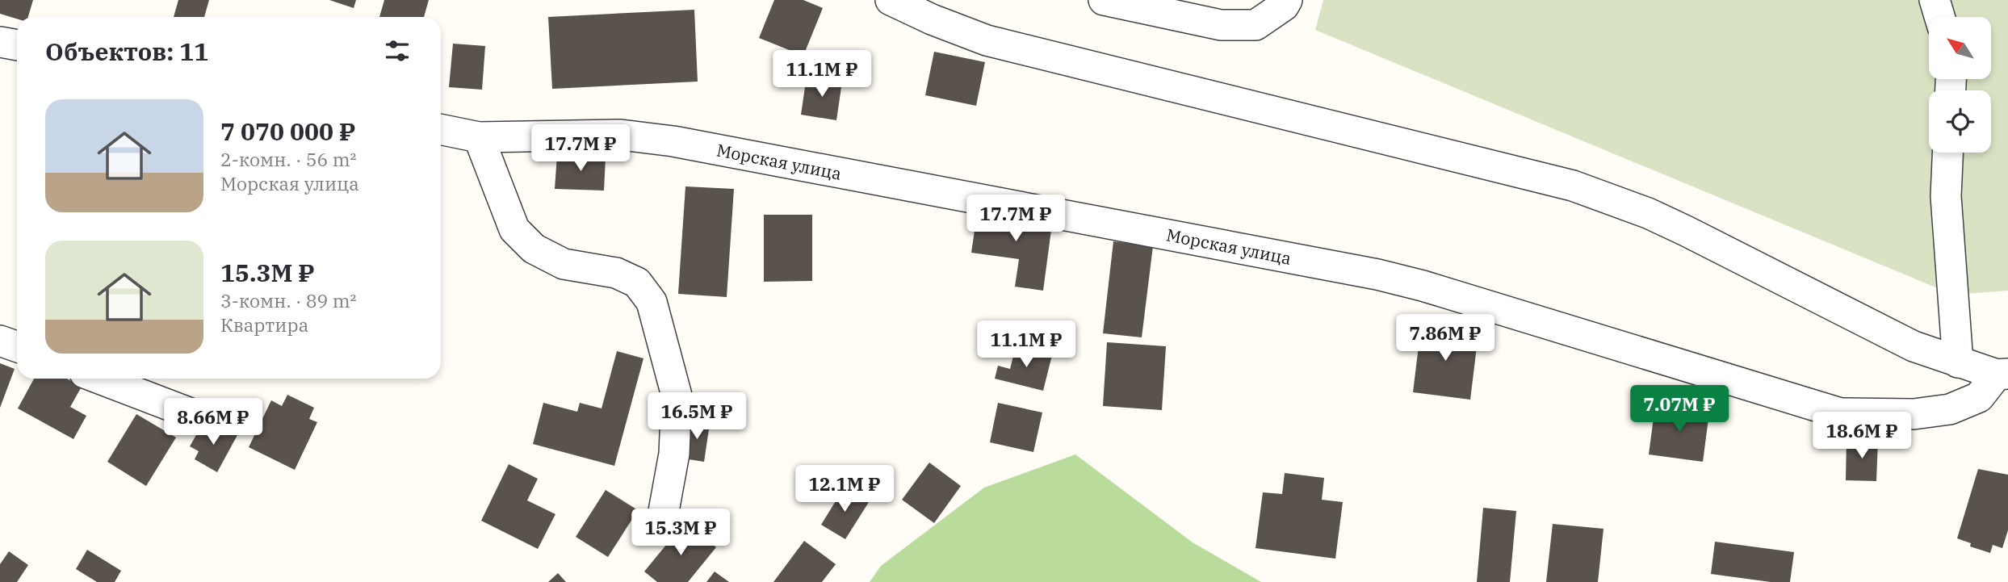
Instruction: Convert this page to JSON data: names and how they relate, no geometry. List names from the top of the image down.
{
  "streets": {
    "street": ["Морская улица"]
  },
  "north": "top left",
  "page": {
    "heading": "Объектов: 11",
    "price": [
      "11.1M ₽",
      "17.7M ₽",
      "17.7M ₽",
      "7.86M ₽",
      "11.1M ₽",
      "7.07M ₽",
      "16.5M ₽",
      "8.66M ₽",
      "18.6M ₽",
      "12.1M ₽",
      "15.3M ₽"
    ],
    "list": [
      {
        "name": "7 070 000 ₽",
        "note": "2-комн. · 56 m² · Морская улица"
      },
      {
        "name": "15.3M ₽",
        "note": "3-комн. · 89 m² · Квартира"
      }
    ]
  }
}
